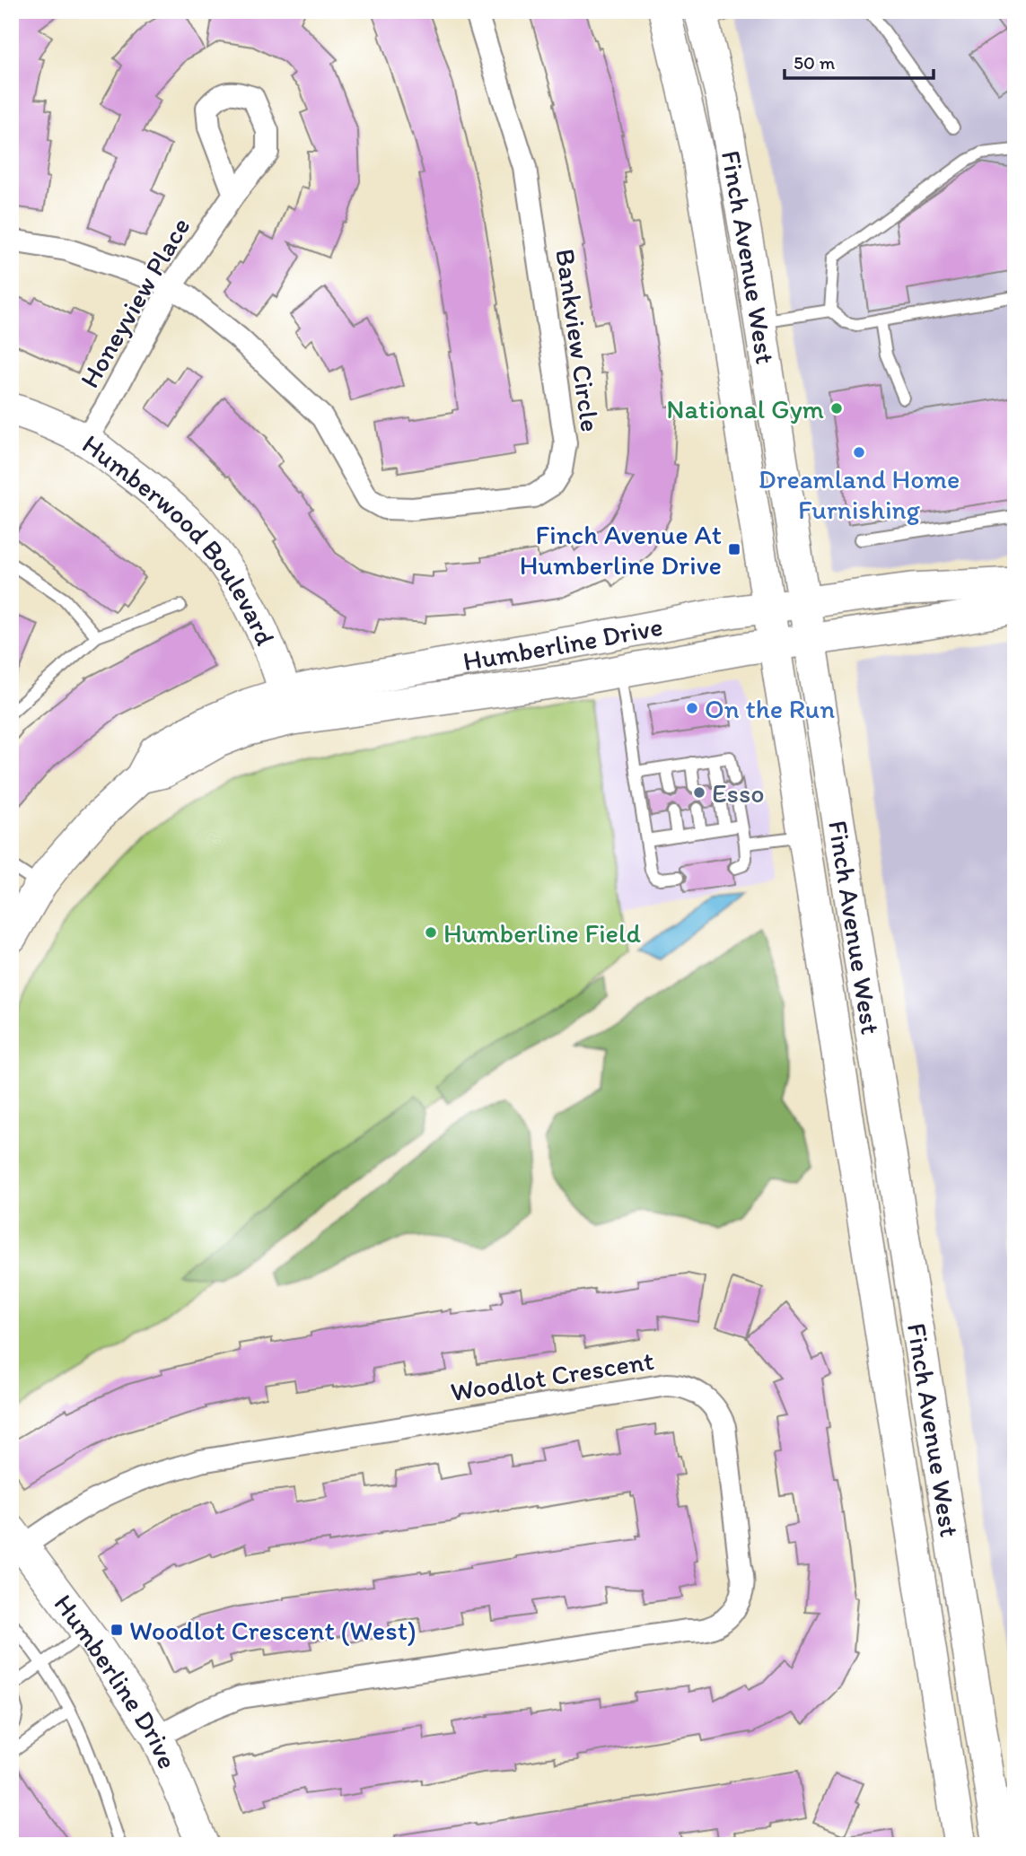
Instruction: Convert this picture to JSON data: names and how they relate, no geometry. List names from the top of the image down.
{
  "streets": {
    "main road": ["Finch Avenue West", "Humberwood Boulevard", "Humberline Drive"],
    "street": ["Honeyview Place", "Bankview Circle", "Woodlot Crescent"]
  },
  "crossings": [
    ["Finch Avenue West", "Humberline Drive"],
    ["Honeyview Place", "Bankview Circle"],
    ["Honeyview Place", "Humberwood Boulevard"],
    ["Humberwood Boulevard", "Humberline Drive"],
    ["Humberline Drive", "Woodlot Crescent"]
  ],
  "places": {
    "other": [
      "National Gym",
      "Dreamland Home Furnishing",
      "On the Run",
      "Esso",
      "Humberline Field"
    ],
    "transit": ["Finch Avenue At Humberline Drive", "Woodlot Crescent (West)"]
  },
  "scale_bar": "50 m"
}
